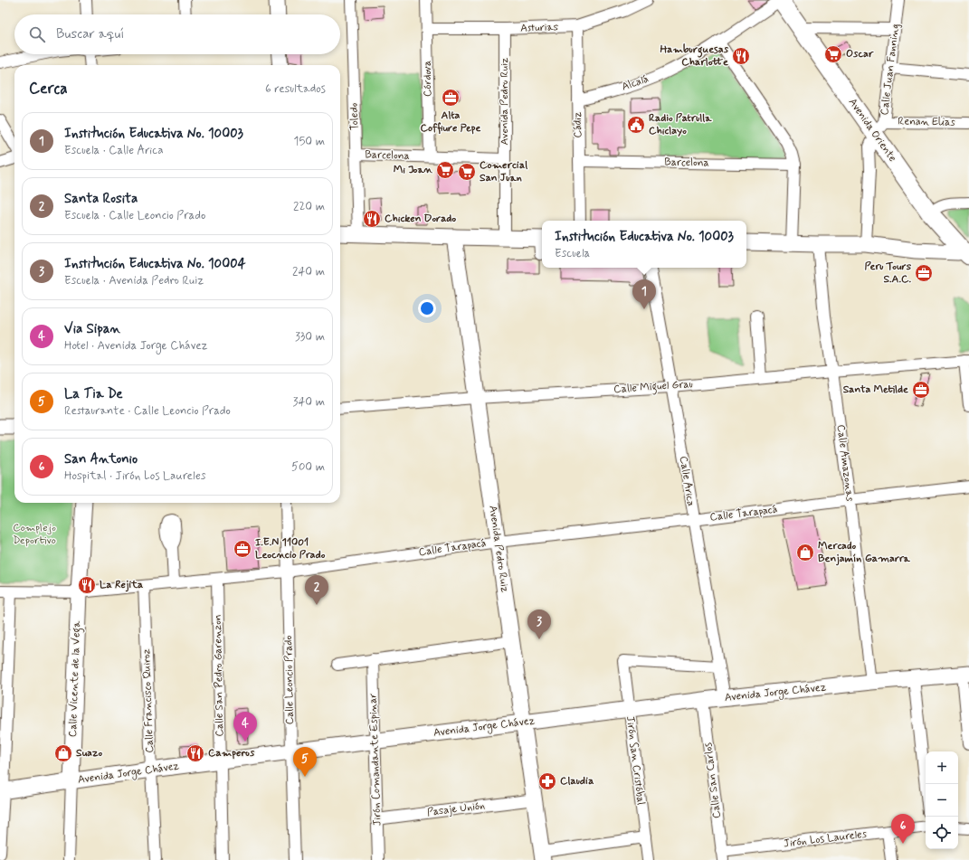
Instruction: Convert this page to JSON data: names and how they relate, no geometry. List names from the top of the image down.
{
  "streets": {
    "main road": ["Avenida Oriente"],
    "street": [
      "Asturias",
      "Calle Juan Fanning",
      "Córdova",
      "Alcalá",
      "Avenida Pedro Ruiz",
      "Toledo",
      "Renan Elias",
      "Cádiz",
      "Barcelona",
      "Calle Miguel Grau",
      "Calle Amazonas",
      "Calle Arica",
      "Calle Tarapacá",
      "Calle San Pedro Garenzon",
      "Calle Vicente de la Vega",
      "Calle Leoncio Prado",
      "Avenida Jorge Chávez",
      "Calle Francisco Quiroz",
      "Jirón Comandante Espinar",
      "Jirón San Cristóbal",
      "Calle San Carlos",
      "Pasaje Unión",
      "Jirón Los Laureles"
    ]
  },
  "crossings": [
    ["Asturias", "Córdova"],
    ["Asturias", "Avenida Pedro Ruiz"],
    ["Asturias", "Cádiz"],
    ["Calle Juan Fanning", "Renan Elias"],
    ["Calle Juan Fanning", "Avenida Oriente"],
    ["Córdova", "Barcelona"],
    ["Alcalá", "Cádiz"],
    ["Alcalá", "Avenida Oriente"],
    ["Avenida Pedro Ruiz", "Barcelona"],
    ["Avenida Pedro Ruiz", "Calle Miguel Grau"],
    ["Avenida Pedro Ruiz", "Calle Tarapacá"],
    ["Avenida Pedro Ruiz", "Avenida Jorge Chávez"],
    ["Avenida Pedro Ruiz", "Pasaje Unión"],
    ["Toledo", "Barcelona"],
    ["Renan Elias", "Avenida Oriente"],
    ["Cádiz", "Barcelona"],
    ["Calle Miguel Grau", "Calle Amazonas"],
    ["Calle Miguel Grau", "Calle Arica"],
    ["Calle Amazonas", "Calle Tarapacá"],
    ["Calle Amazonas", "Avenida Jorge Chávez"],
    ["Calle Arica", "Calle Tarapacá"],
    ["Calle Arica", "Avenida Jorge Chávez"],
    ["Calle Arica", "Jirón San Cristóbal"],
    ["Calle Tarapacá", "Calle San Pedro Garenzon"],
    ["Calle Tarapacá", "Calle Vicente de la Vega"],
    ["Calle Tarapacá", "Calle Leoncio Prado"],
    ["Calle Tarapacá", "Calle Francisco Quiroz"],
    ["Calle San Pedro Garenzon", "Avenida Jorge Chávez"],
    ["Calle Vicente de la Vega", "Avenida Jorge Chávez"],
    ["Calle Leoncio Prado", "Avenida Jorge Chávez"],
    ["Avenida Jorge Chávez", "Calle Francisco Quiroz"],
    ["Avenida Jorge Chávez", "Jirón Comandante Espinar"],
    ["Avenida Jorge Chávez", "Jirón San Cristóbal"],
    ["Avenida Jorge Chávez", "Calle San Carlos"],
    ["Jirón Comandante Espinar", "Pasaje Unión"],
    ["Calle San Carlos", "Jirón Los Laureles"]
  ],
  "parks": ["Complejo Deportivo"],
  "places": {
    "supermarket": ["Oscar", "Mi Joan", "Comercial San Juan"],
    "restaurant": [
      "Hamburguesas Charlotte",
      "Chicken Dorado",
      "La Rejita",
      "Camperos"
    ],
    "office": [
      "Alta Coffiure Pepe",
      "Peru Tours S.A.C.",
      "Santa Metilde",
      "I.E.N 11001 Leocncio Prado"
    ],
    "public building": ["Radio Patrulla Chiclayo"],
    "shop": ["Mercado Benjamín Gamarra", "Suazo"],
    "pharmacy": ["Claudia"]
  },
  "page": {
    "search": "Buscar aquí",
    "heading": ["Cerca", "6 resultados"],
    "list": [
      {
        "mark": "1",
        "name": "Institución Educativa No. 10003",
        "note": "Escuela · Calle Arica",
        "value": "150 m"
      },
      {
        "mark": "2",
        "name": "Santa Rosita",
        "note": "Escuela · Calle Leoncio Prado",
        "value": "220 m"
      },
      {
        "mark": "3",
        "name": "Institución Educativa No. 10004",
        "note": "Escuela · Avenida Pedro Ruiz",
        "value": "240 m"
      },
      {
        "mark": "4",
        "name": "Via Sipan",
        "note": "Hotel · Avenida Jorge Chávez",
        "value": "330 m"
      },
      {
        "mark": "5",
        "name": "La Tia De",
        "note": "Restaurante · Calle Leoncio Prado",
        "value": "340 m"
      },
      {
        "mark": "6",
        "name": "San Antonio",
        "note": "Hospital · Jirón Los Laureles",
        "value": "500 m"
      }
    ],
    "popup": ["Institución Educativa No. 10003", "Escuela"],
    "pins": [
      "1",
      "2",
      "3",
      "4",
      "5",
      "6"
    ],
    "map_buttons": ["+", "−"]
  }
}
